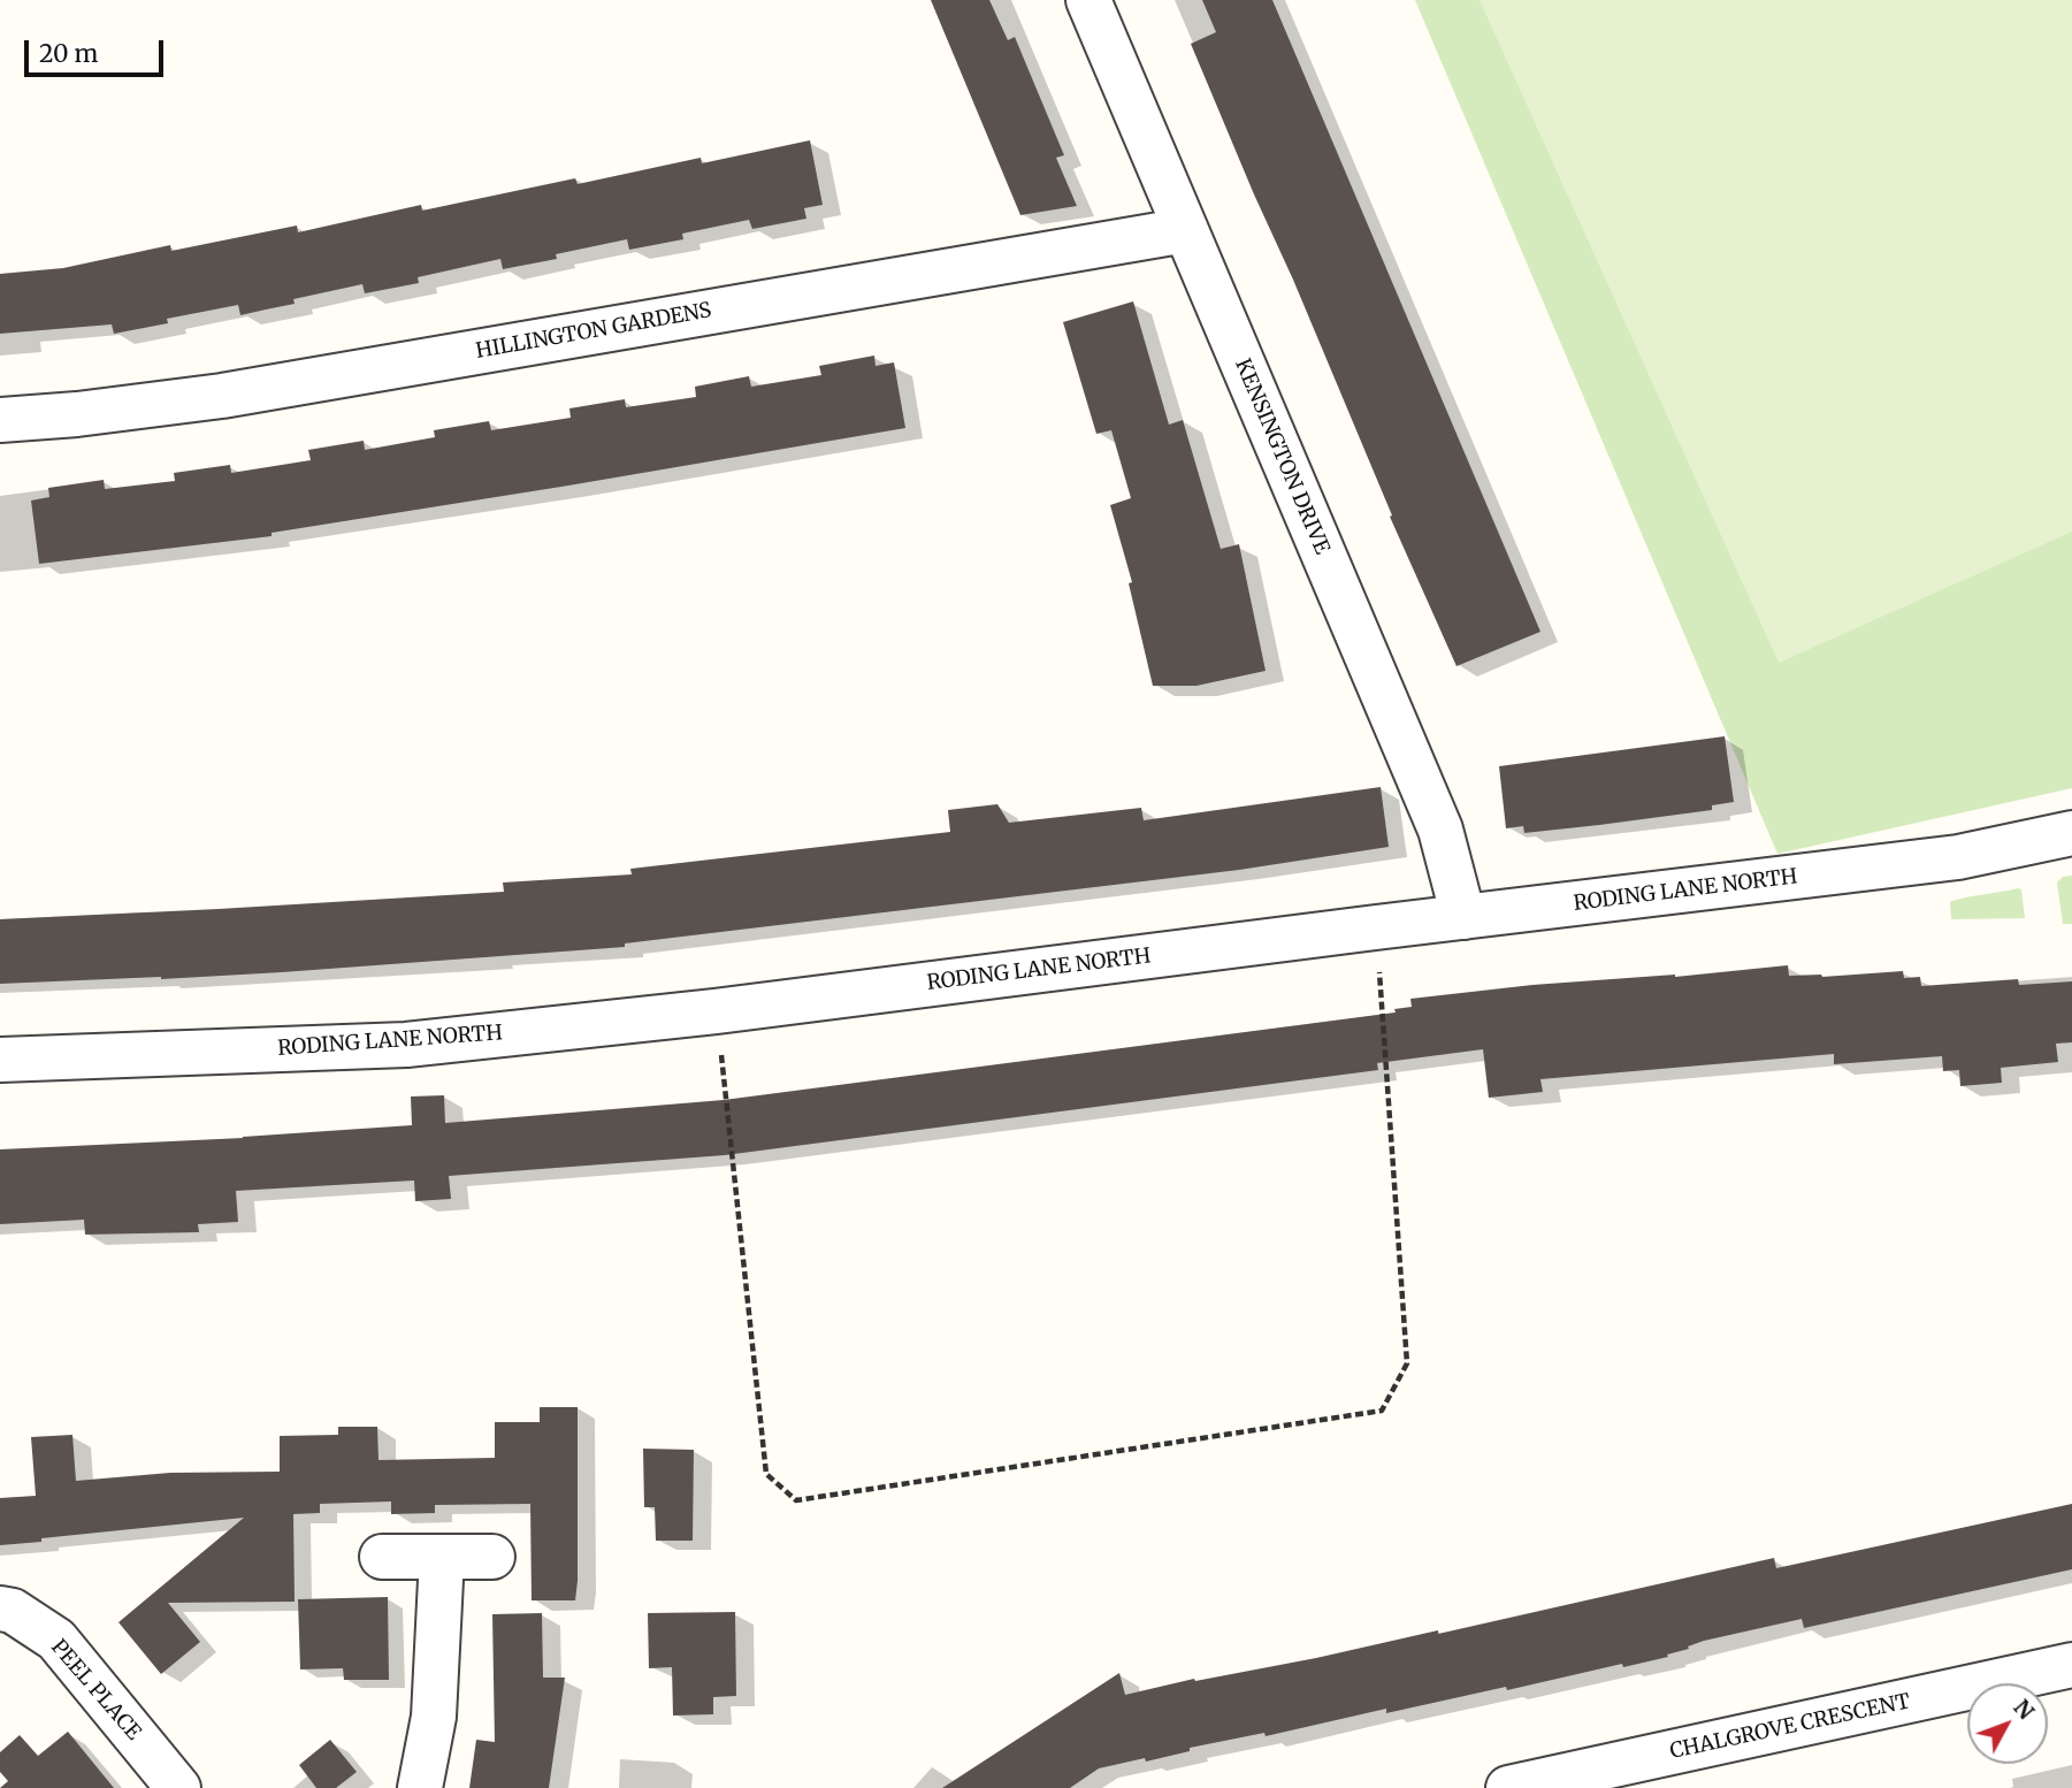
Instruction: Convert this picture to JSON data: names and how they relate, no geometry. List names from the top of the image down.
{
  "streets": {
    "street": [
      "HILLINGTON GARDENS",
      "KENSINGTON DRIVE",
      "RODING LANE NORTH",
      "PEEL PLACE",
      "CHALGROVE CRESCENT"
    ]
  },
  "crossings": [
    ["HILLINGTON GARDENS", "KENSINGTON DRIVE"],
    ["KENSINGTON DRIVE", "RODING LANE NORTH"]
  ],
  "scale_bar": "20 m",
  "north": "top right"
}
